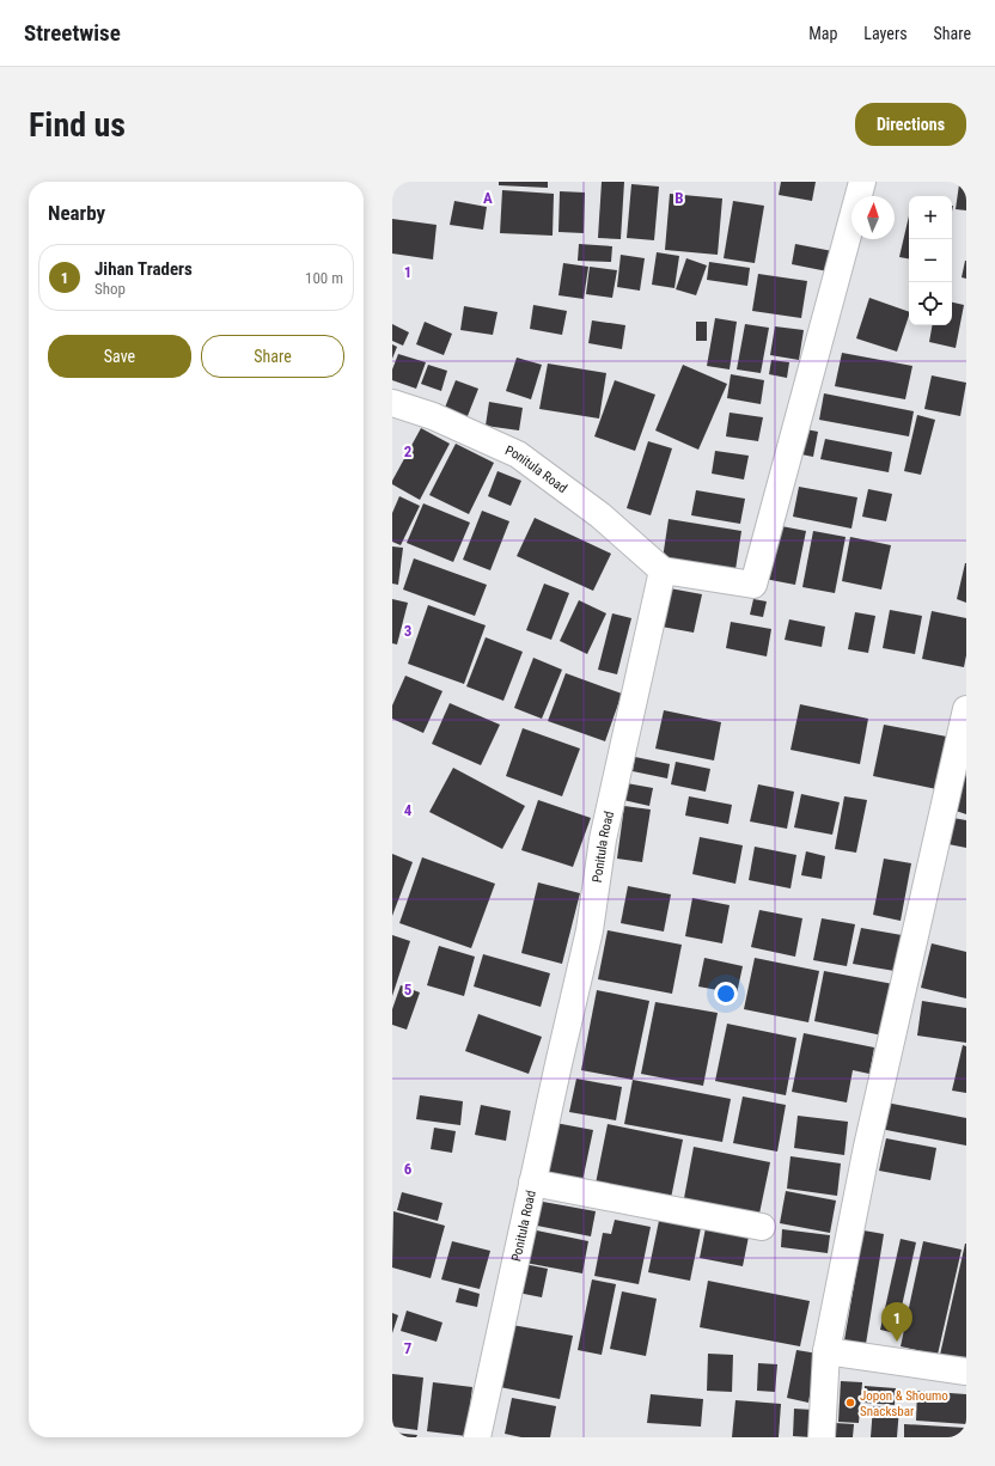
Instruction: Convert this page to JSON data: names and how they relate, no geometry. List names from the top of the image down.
{
  "streets": {
    "street": ["Ponitula Road"]
  },
  "places": ["Jopon & Shoumo Snacksbar"],
  "north": "top",
  "page": {
    "header": "Streetwise",
    "nav": ["Map", "Layers", "Share"],
    "buttons": [
      "Directions",
      ["Save", "Share"]
    ],
    "title": "Find us",
    "heading": "Nearby",
    "map_buttons": ["+", "−"],
    "list": [
      {
        "mark": "1",
        "name": "Jihan Traders",
        "note": "Shop",
        "value": "100 m"
      }
    ],
    "pins": "1"
  },
  "grid": {
    "columns": ["A", "B"],
    "rows": [
      "1",
      "2",
      "3",
      "4",
      "5",
      "6",
      "7"
    ]
  }
}
